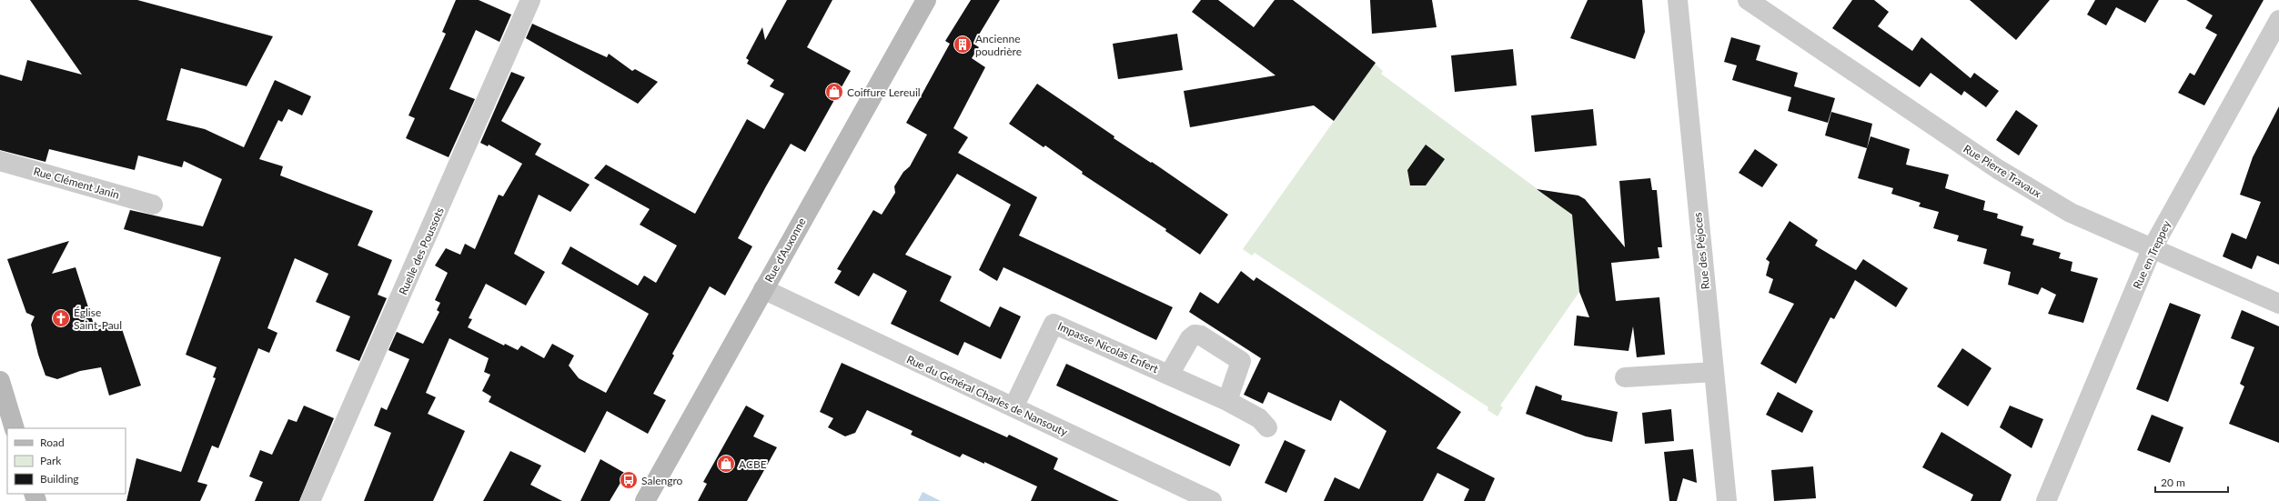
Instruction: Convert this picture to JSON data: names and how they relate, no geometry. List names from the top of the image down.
{
  "streets": {
    "main road": ["Rue d'Auxonne"],
    "street": [
      "Rue Pierre Travaux",
      "Rue Clément Janin",
      "Ruelle des Poussots",
      "Rue des Péjoces",
      "Rue en Treppey",
      "Impasse Nicolas Enfert",
      "Rue du Général Charles de Nansouty"
    ]
  },
  "crossings": [
    ["Rue Pierre Travaux", "Rue en Treppey"],
    ["Rue d'Auxonne", "Rue du Général Charles de Nansouty"],
    ["Impasse Nicolas Enfert", "Rue du Général Charles de Nansouty"]
  ],
  "places": {
    "building": ["Ancienne poudrière"],
    "shop": ["Coiffure Lereuil", "ACBE"],
    "church": ["Église Saint-Paul"],
    "bus stop": ["Salengro"]
  },
  "legend": ["Road", "Park", "Building"],
  "scale_bar": "20 m"
}
